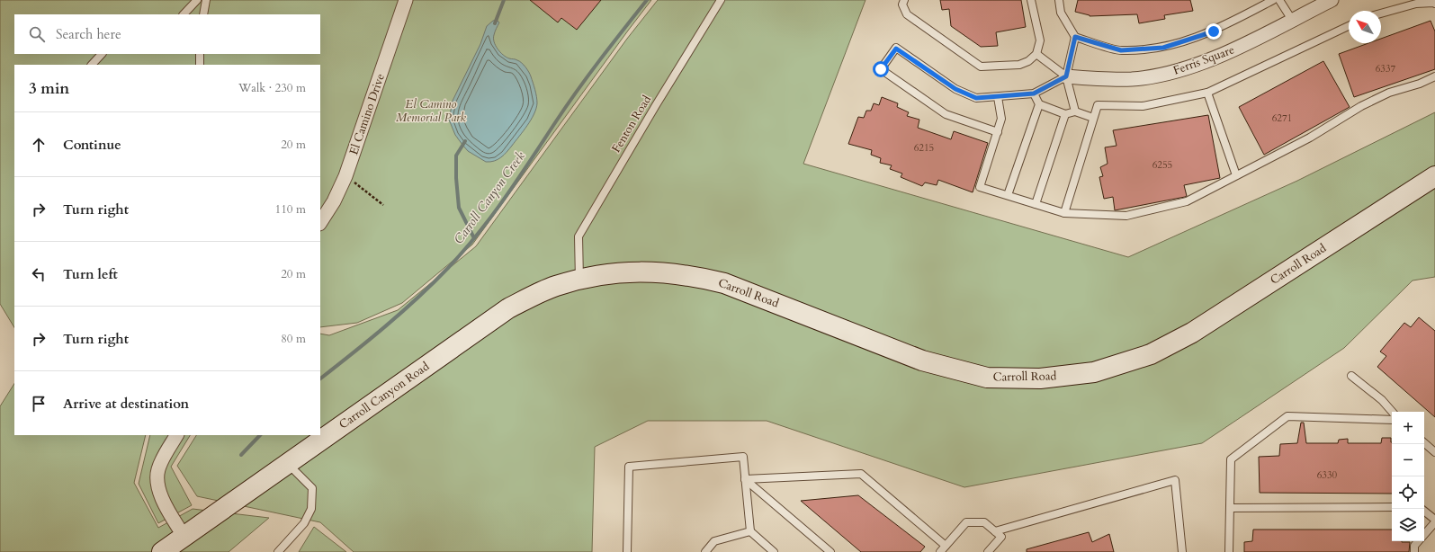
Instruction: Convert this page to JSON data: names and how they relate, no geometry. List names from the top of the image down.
{
  "streets": {
    "main road": ["Carroll Road", "Carroll Canyon Road"],
    "street": ["Ferris Square", "El Camino Drive"],
    "lane": ["Fenton Road"]
  },
  "crossings": [
    ["Fenton Road", "Carroll Road"],
    ["Fenton Road", "Carroll Canyon Road"],
    ["Carroll Road", "Carroll Canyon Road"]
  ],
  "water": ["Carroll Canyon Creek"],
  "parks": ["El Camino Memorial Park"],
  "house_numbers": [
    "6337",
    "6271",
    "6215",
    "6255",
    "6330"
  ],
  "north": "top left",
  "page": {
    "search": "Search here",
    "heading": ["3 min", "Walk · 230 m"],
    "list": [
      ["Continue", "20 m"],
      ["Turn right", "110 m"],
      ["Turn left", "20 m"],
      ["Turn right", "80 m"],
      "Arrive at destination"
    ],
    "map_buttons": ["+", "−"]
  }
}
